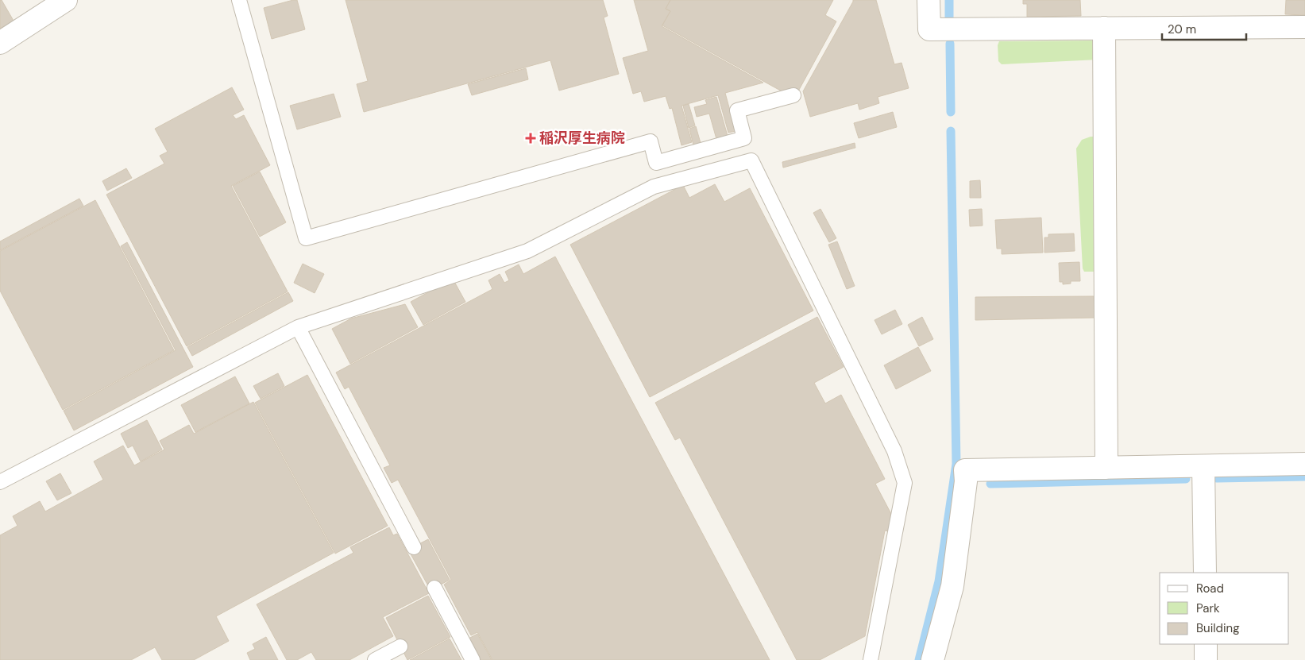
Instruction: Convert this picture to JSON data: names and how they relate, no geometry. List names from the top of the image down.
{
  "places": {
    "health": ["稲沢厚生病院"]
  },
  "legend": ["Road", "Park", "Building"],
  "scale_bar": "20 m"
}
